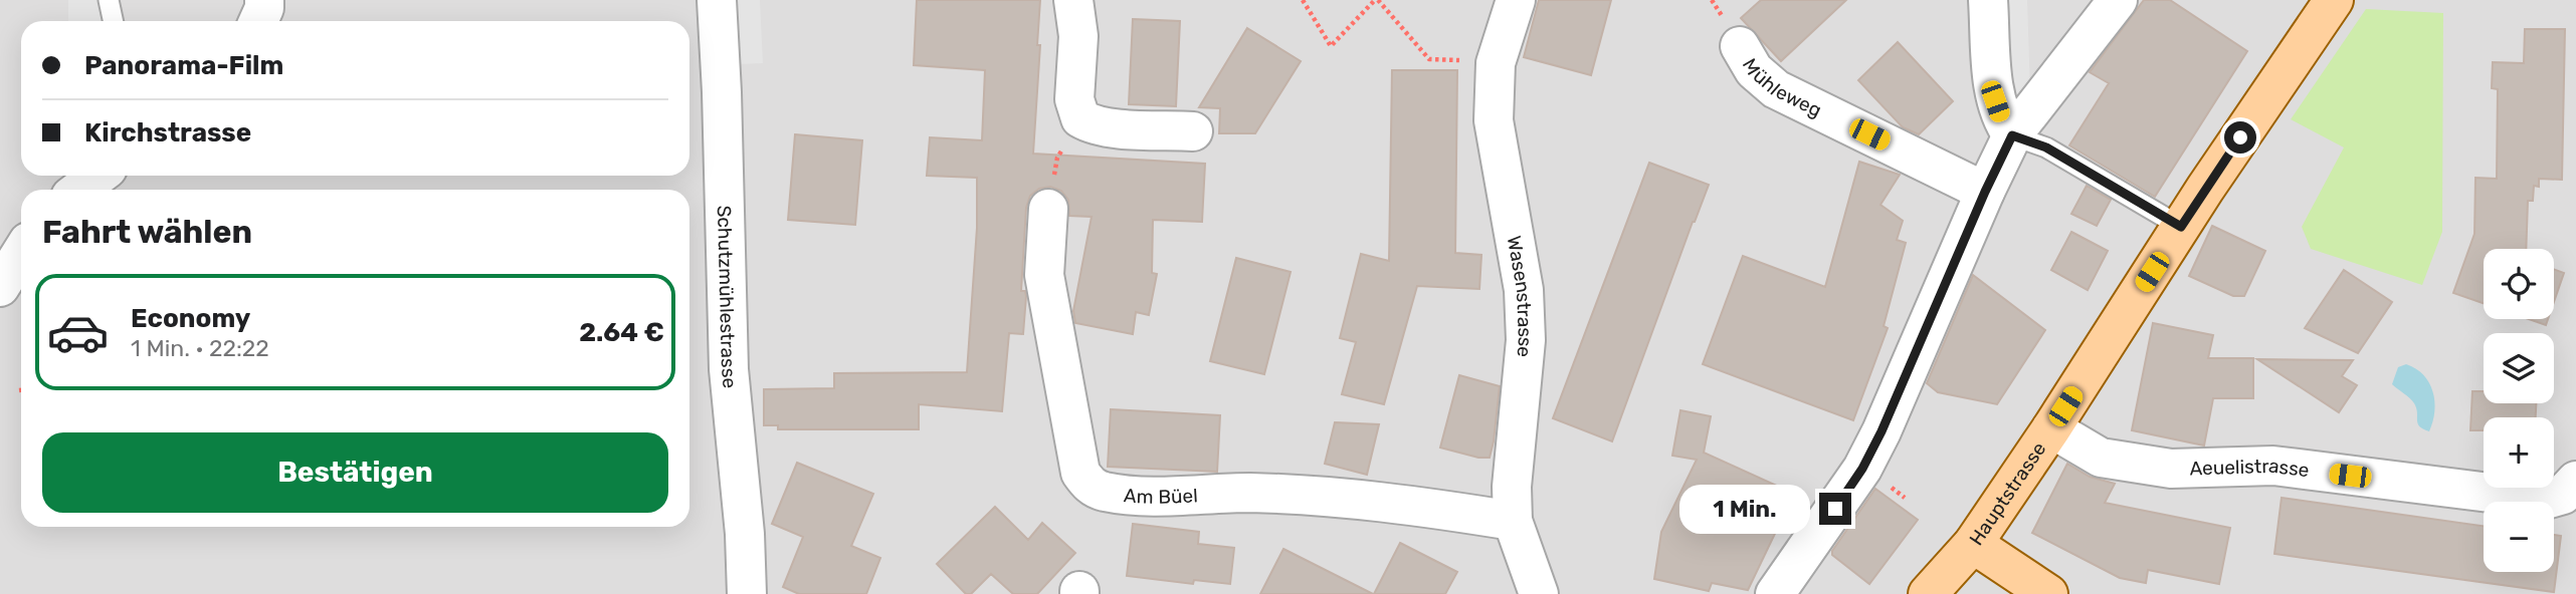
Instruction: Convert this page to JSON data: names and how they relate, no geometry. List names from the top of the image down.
{
  "streets": {
    "main road": ["Hauptstrasse"],
    "street": [
      "Mühleweg",
      "Schutzmühlestrasse",
      "Wasenstrasse",
      "Aeuelistrasse",
      "Am Büel"
    ]
  },
  "crossings": [
    ["Wasenstrasse", "Am Büel"],
    ["Aeuelistrasse", "Hauptstrasse"]
  ],
  "page": {
    "banner": ["Panorama-Film", "Kirchstrasse"],
    "heading": "Fahrt wählen",
    "map_buttons": ["+", "−"],
    "list": [
      {
        "name": "Economy",
        "note": "1 Min. · 22:22",
        "value": "2.64 €"
      }
    ],
    "buttons": "Bestätigen",
    "bubble": "1 Min."
  }
}
